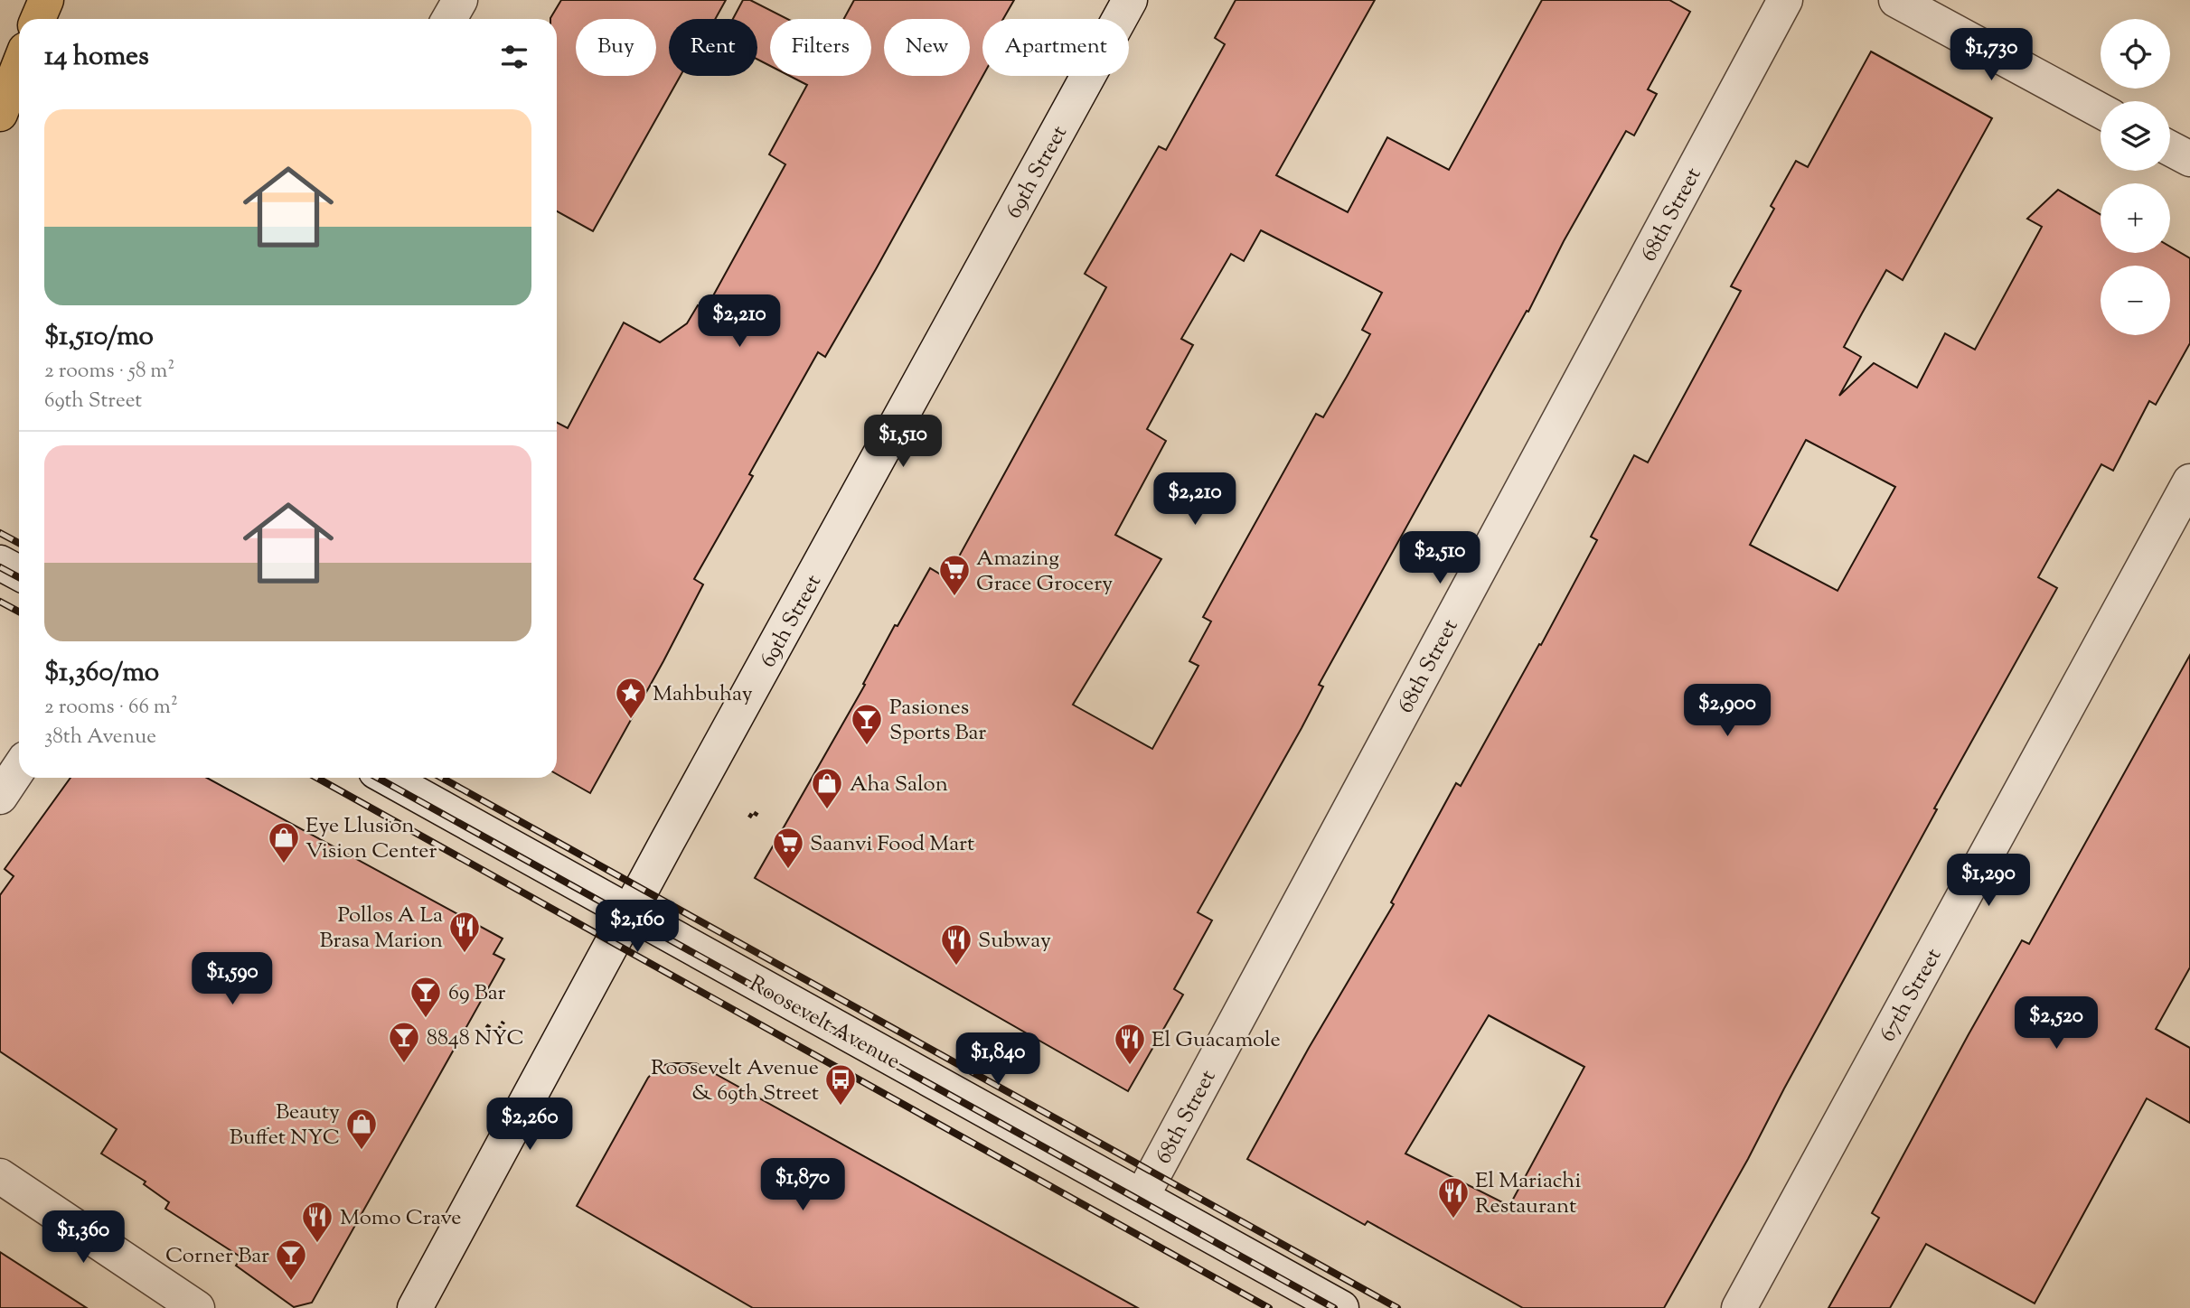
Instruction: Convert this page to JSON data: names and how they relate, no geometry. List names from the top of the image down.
{
  "streets": {
    "street": [
      "69th Street",
      "68th Street",
      "67th Street",
      "Roosevelt Avenue"
    ]
  },
  "crossings": [
    ["69th Street", "Roosevelt Avenue"],
    ["68th Street", "Roosevelt Avenue"]
  ],
  "places": {
    "supermarket": ["Amazing Grace Grocery", "Saanvi Food Mart"],
    "place": ["Mahbuhay"],
    "bar": [
      "Pasiones Sports Bar",
      "69 Bar",
      "8848 NYC",
      "Corner Bar"
    ],
    "shop": ["Aha Salon", "Eye Llusion Vision Center", "Beauty Buffet NYC"],
    "restaurant": [
      "Pollos A La Brasa Marion",
      "Subway",
      "El Guacamole",
      "El Mariachi Restaurant",
      "Momo Crave"
    ],
    "bus stop": ["Roosevelt Avenue & 69th Street"]
  },
  "page": {
    "map_buttons": ["+", "−"],
    "chip": [
      "Buy",
      "Rent",
      "Filters",
      "New",
      "Apartment"
    ],
    "heading": "14 homes",
    "price": [
      "$1,730",
      "$2,210",
      "$1,510",
      "$2,210",
      "$2,510",
      "$2,900",
      "$1,290",
      "$2,160",
      "$1,590",
      "$2,520",
      "$1,840",
      "$2,260",
      "$1,870",
      "$1,360"
    ],
    "list": [
      {
        "name": "$1,510/mo",
        "note": "2 rooms · 58 m² · 69th Street"
      },
      {
        "name": "$1,360/mo",
        "note": "2 rooms · 66 m² · 38th Avenue"
      }
    ]
  }
}
